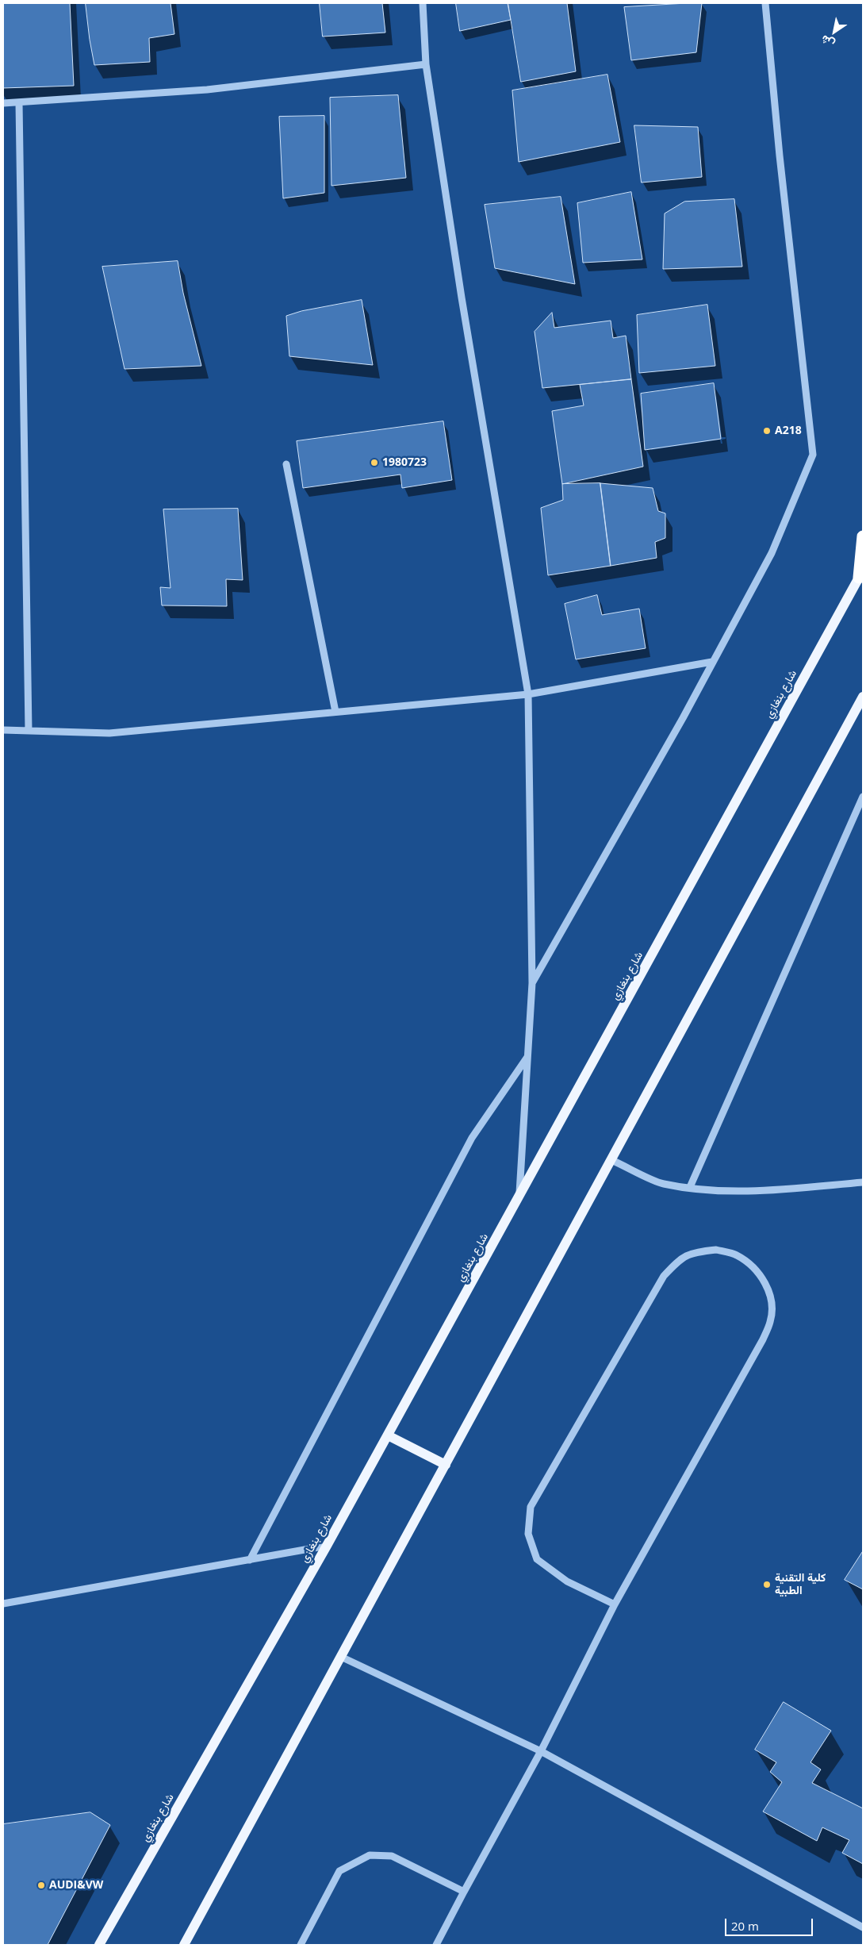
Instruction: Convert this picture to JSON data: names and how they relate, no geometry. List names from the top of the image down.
{
  "streets": {
    "main road": ["شارع بنغازي"]
  },
  "places": [
    "A218",
    "1980723",
    "كلية التقنية الطبية",
    "AUDI&VW"
  ],
  "scale_bar": "20 m",
  "north": "bottom left"
}
